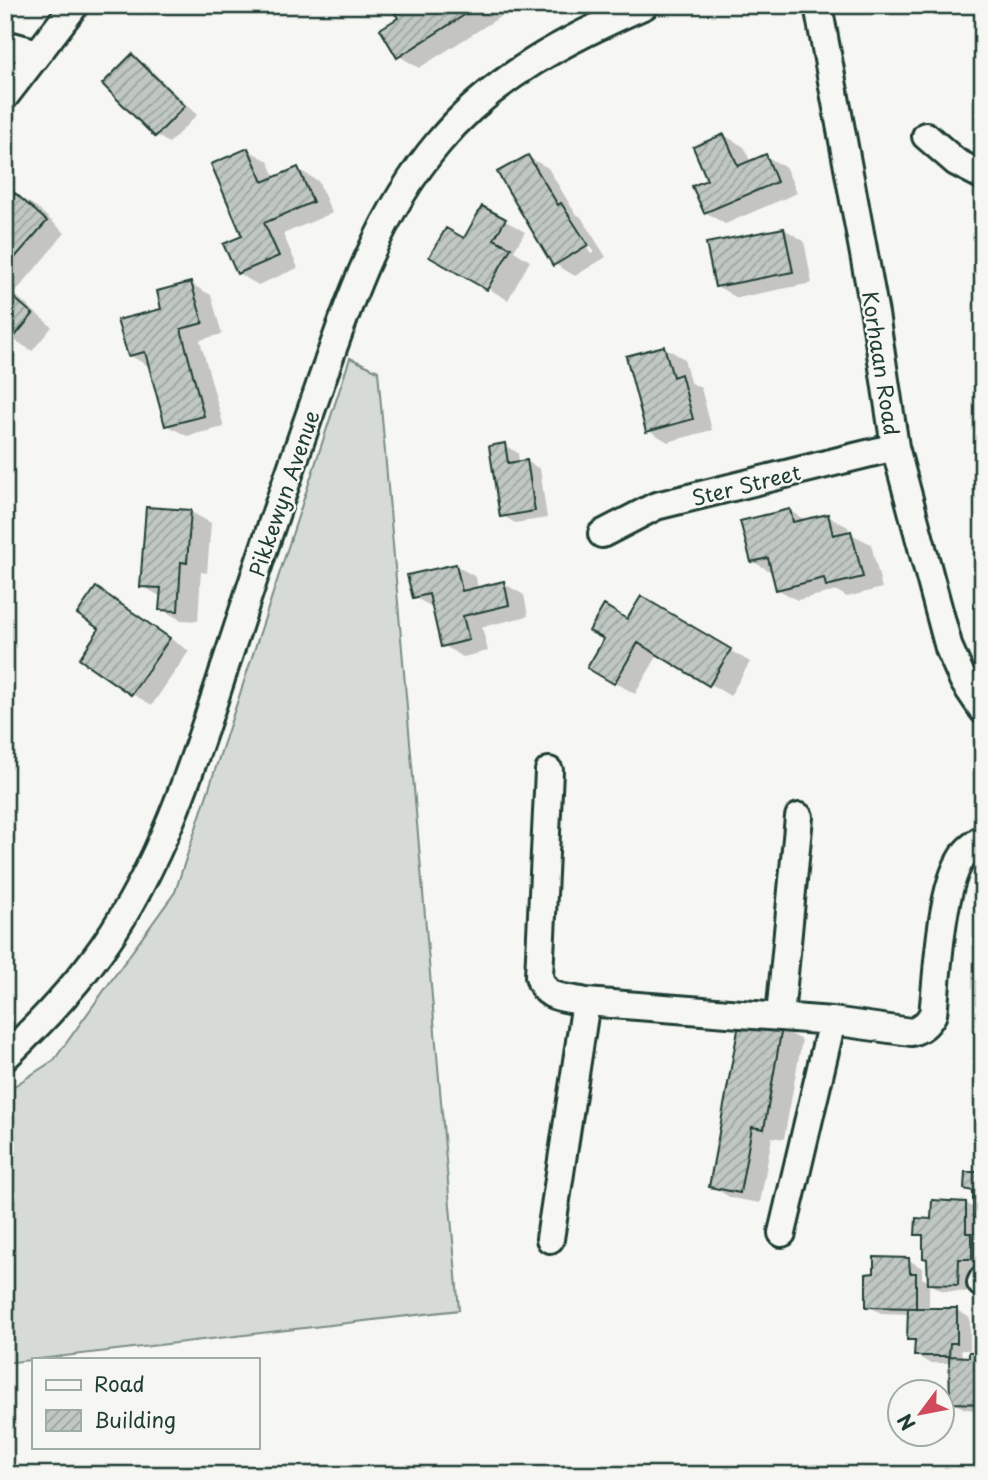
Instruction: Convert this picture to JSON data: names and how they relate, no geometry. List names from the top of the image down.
{
  "streets": {
    "street": ["Korhaan Road", "Ster Street", "Pikkewyn Avenue"]
  },
  "crossings": [
    ["Korhaan Road", "Ster Street"]
  ],
  "legend": ["Road", "Building"],
  "north": "bottom left"
}
